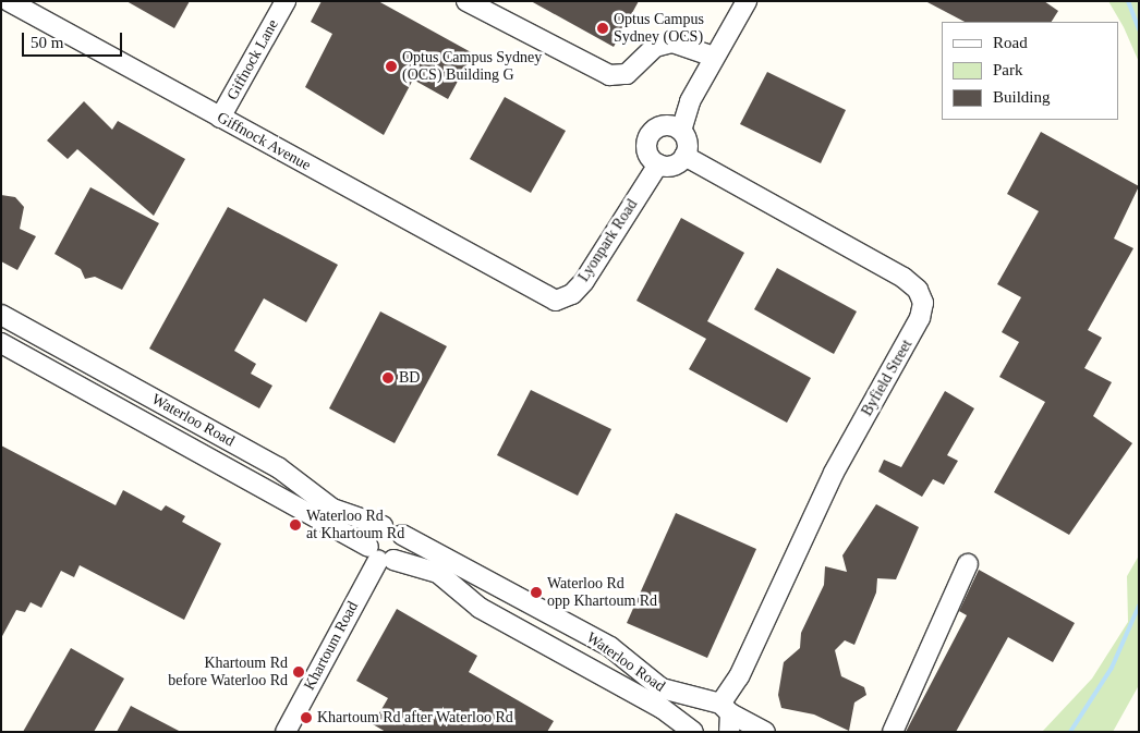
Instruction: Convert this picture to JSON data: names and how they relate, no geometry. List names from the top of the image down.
{
  "streets": {
    "street": [
      "Giffnock Lane",
      "Giffnock Avenue",
      "Lyonpark Road",
      "Byfield Street",
      "Waterloo Road",
      "Khartoum Road"
    ]
  },
  "crossings": [
    ["Giffnock Lane", "Giffnock Avenue"],
    ["Giffnock Avenue", "Lyonpark Road"],
    ["Lyonpark Road", "Byfield Street"],
    ["Byfield Street", "Waterloo Road"],
    ["Waterloo Road", "Khartoum Road"]
  ],
  "places": [
    "Optus Campus Sydney (OCS)",
    "Optus Campus Sydney (OCS) Building G",
    "BD",
    "Waterloo Rd at Khartoum Rd",
    "Waterloo Rd opp Khartoum Rd",
    "Khartoum Rd before Waterloo Rd",
    "Khartoum Rd after Waterloo Rd"
  ],
  "legend": ["Road", "Park", "Building"],
  "scale_bar": "50 m"
}
